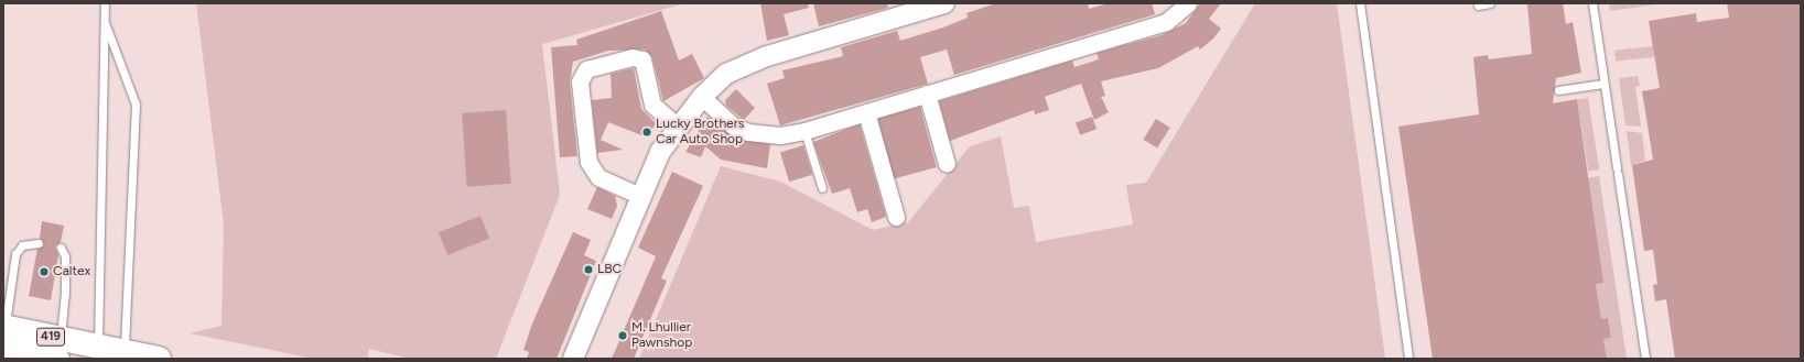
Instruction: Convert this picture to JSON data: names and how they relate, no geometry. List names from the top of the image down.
{
  "streets": {
    "highway": ["419"]
  },
  "places": [
    "Lucky Brothers Car Auto Shop",
    "LBC",
    "Caltex",
    "M. Lhullier Pawnshop"
  ]
}
